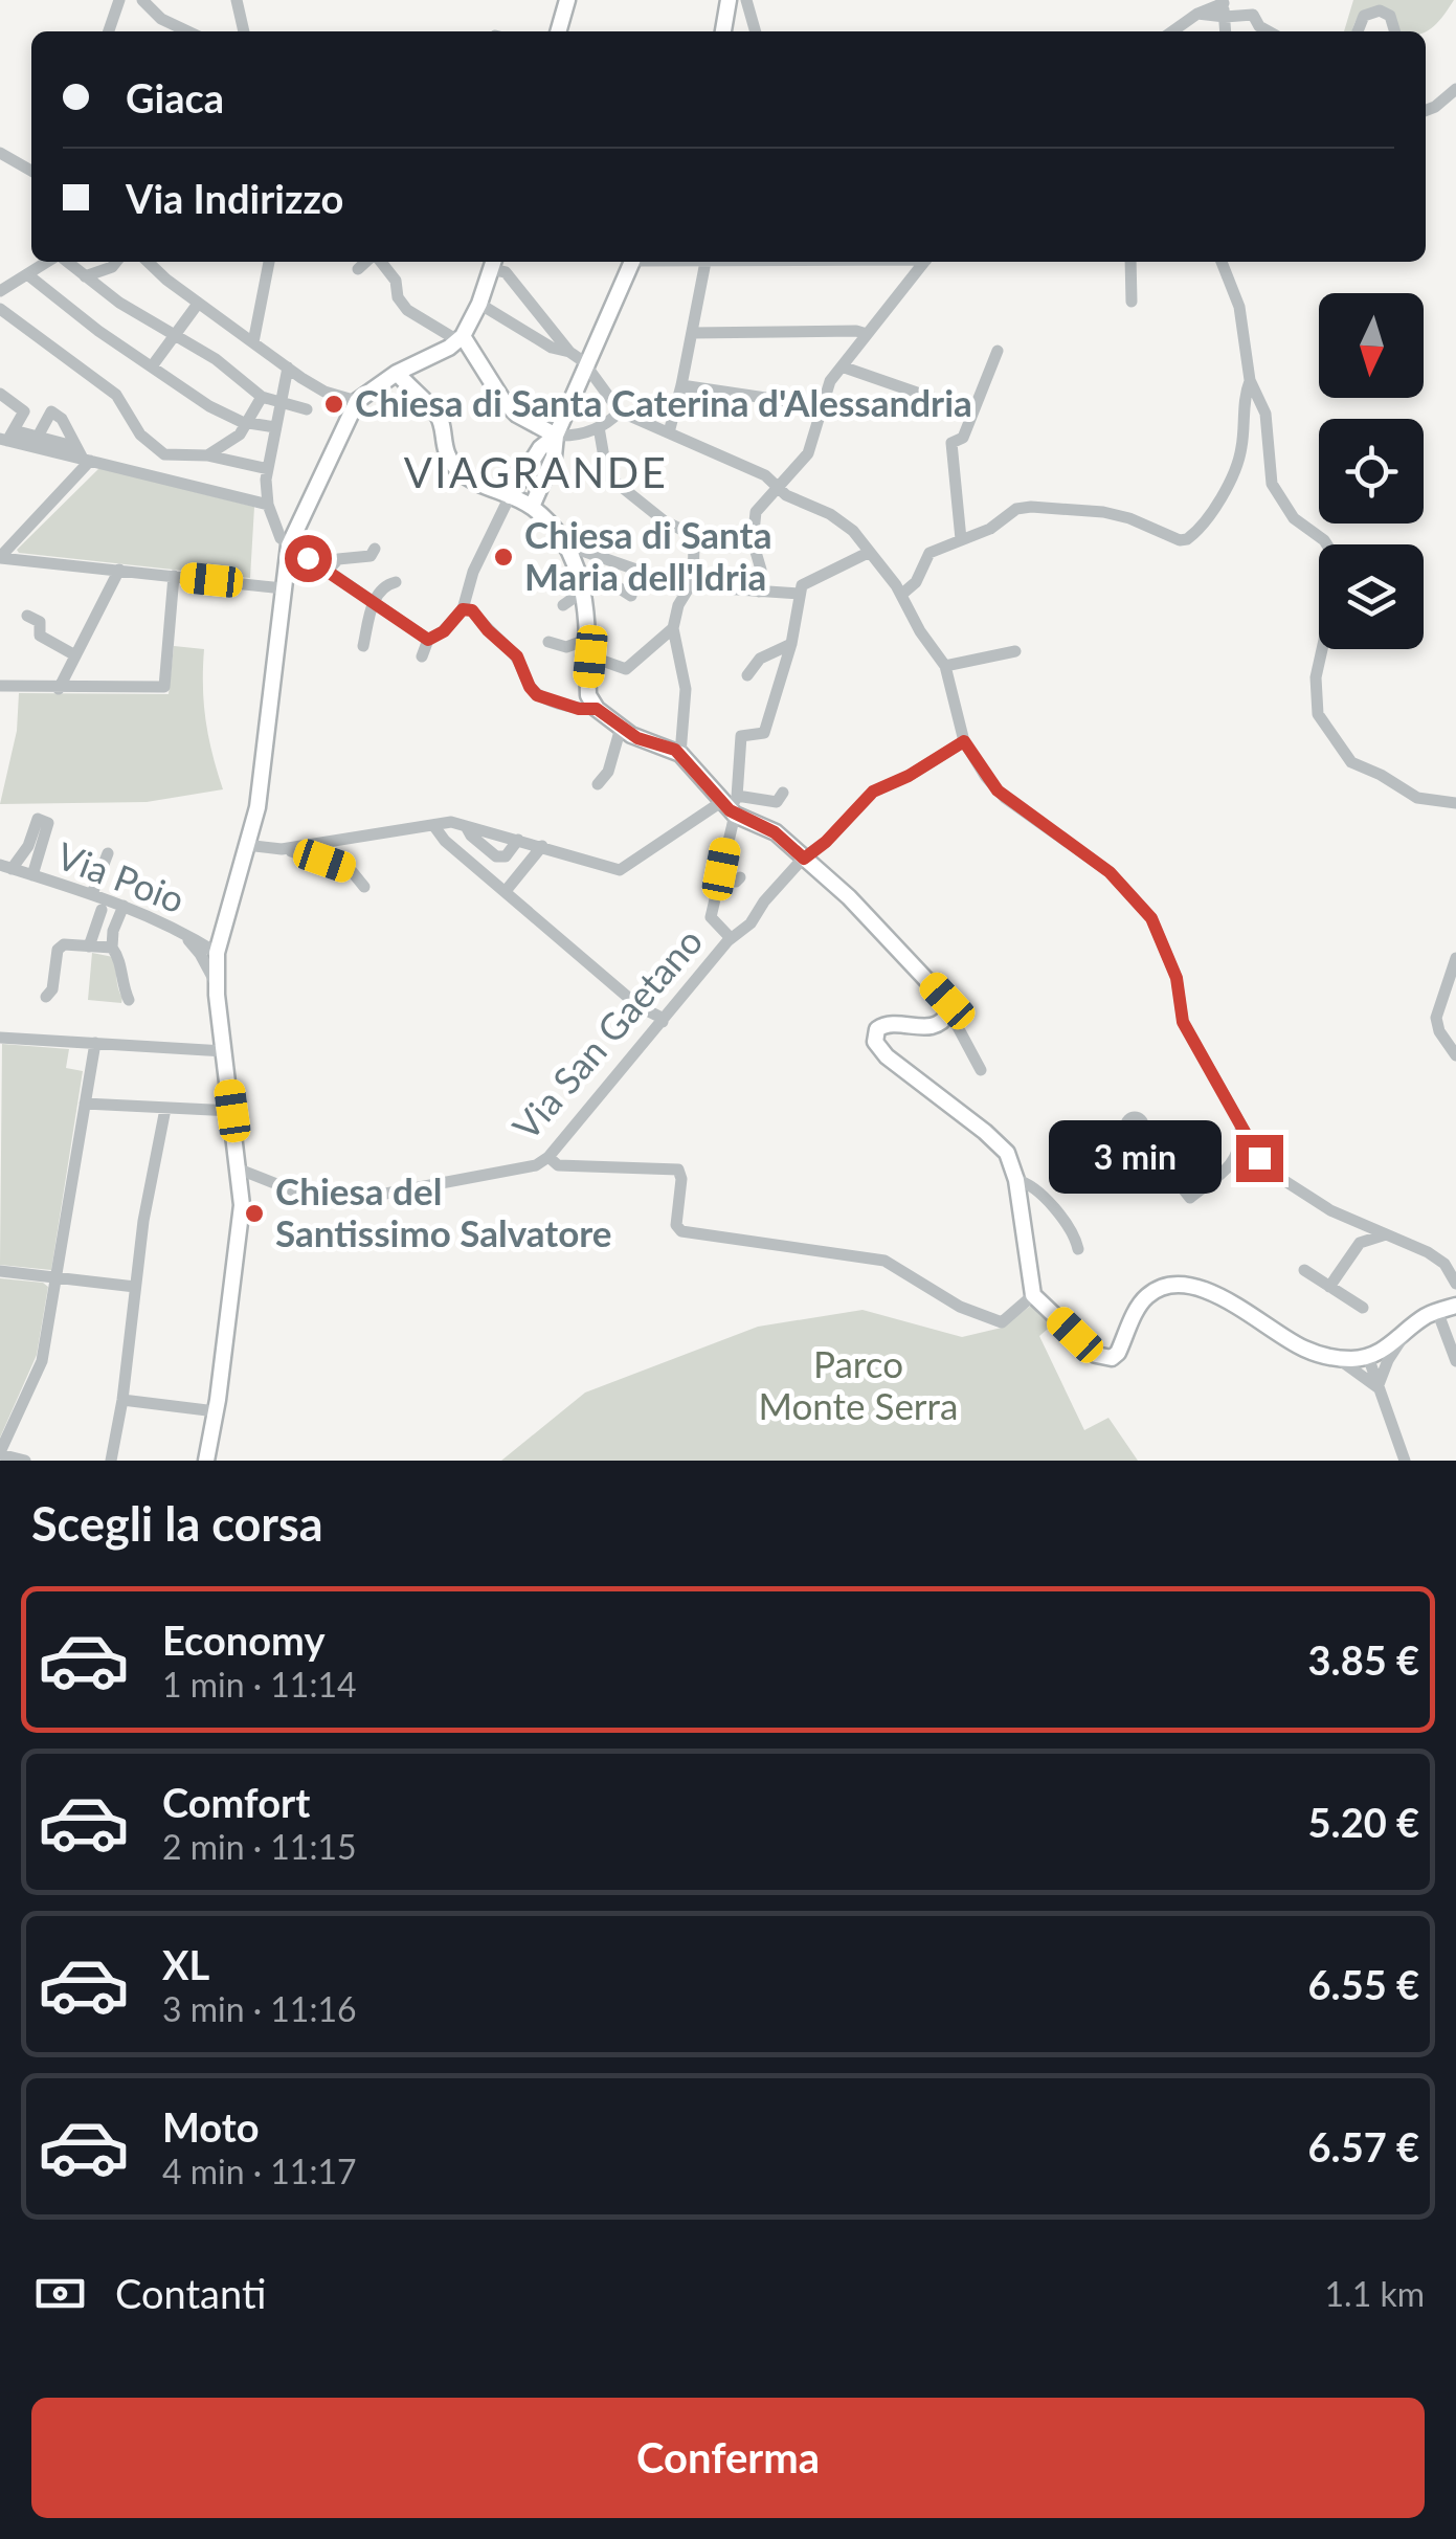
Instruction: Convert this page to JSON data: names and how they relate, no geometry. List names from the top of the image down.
{
  "streets": {
    "street": ["Via Poio", "Via San Gaetano"]
  },
  "districts": ["VIAGRANDE"],
  "parks": ["Parco Monte Serra"],
  "places": ["Chiesa di Santa Caterina d'Alessandria", "Chiesa di Santa Maria dell'Idria", "Chiesa del Santissimo Salvatore"],
  "north": "bottom",
  "page": {
    "banner": ["Giaca", "Via Indirizzo"],
    "bubble": "3 min",
    "heading": "Scegli la corsa",
    "list": [
      {
        "name": "Economy",
        "note": "1 min · 11:14",
        "value": "3.85 €"
      },
      {
        "name": "Comfort",
        "note": "2 min · 11:15",
        "value": "5.20 €"
      },
      {
        "name": "XL",
        "note": "3 min · 11:16",
        "value": "6.55 €"
      },
      {
        "name": "Moto",
        "note": "4 min · 11:17",
        "value": "6.57 €"
      }
    ],
    "pay": ["Contanti", "1.1 km"],
    "buttons": "Conferma"
  }
}
